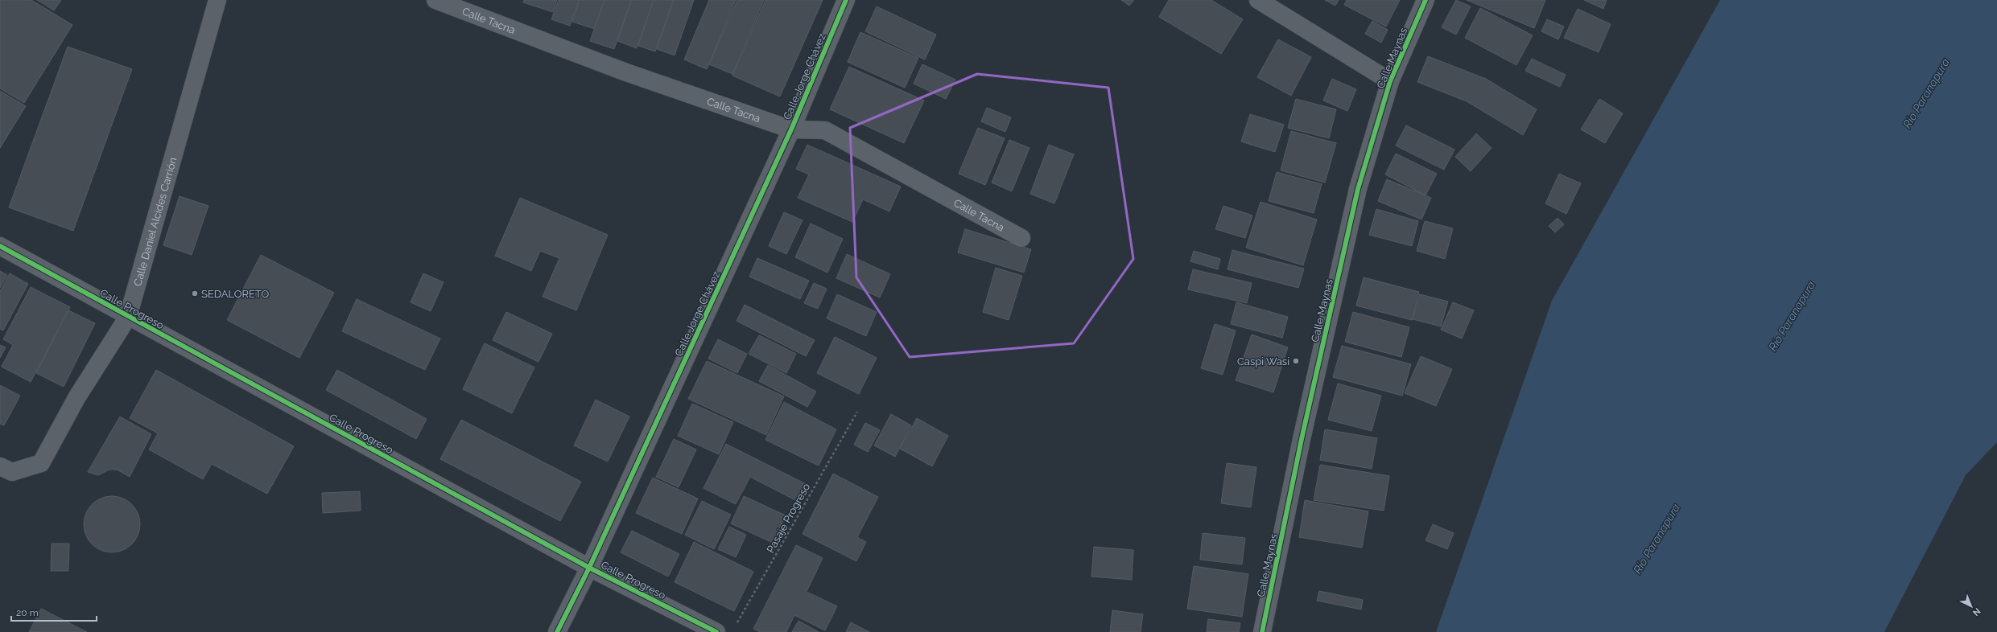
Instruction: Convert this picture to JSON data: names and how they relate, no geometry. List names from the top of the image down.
{
  "streets": {
    "street": [
      "Calle Tacna",
      "Calle Maynas",
      "Calle Jorge Chávez",
      "Calle Daniel Alcides Carrión",
      "Calle Progreso"
    ],
    "path": ["Pasaje Progreso"]
  },
  "crossings": [
    ["Calle Tacna", "Calle Jorge Chávez"],
    ["Calle Jorge Chávez", "Calle Progreso"],
    ["Calle Daniel Alcides Carrión", "Calle Progreso"]
  ],
  "water": ["Río Paranapura"],
  "places": ["SEDALORETO", "Caspi Wasi"],
  "scale_bar": "20 m",
  "north": "bottom right"
}
